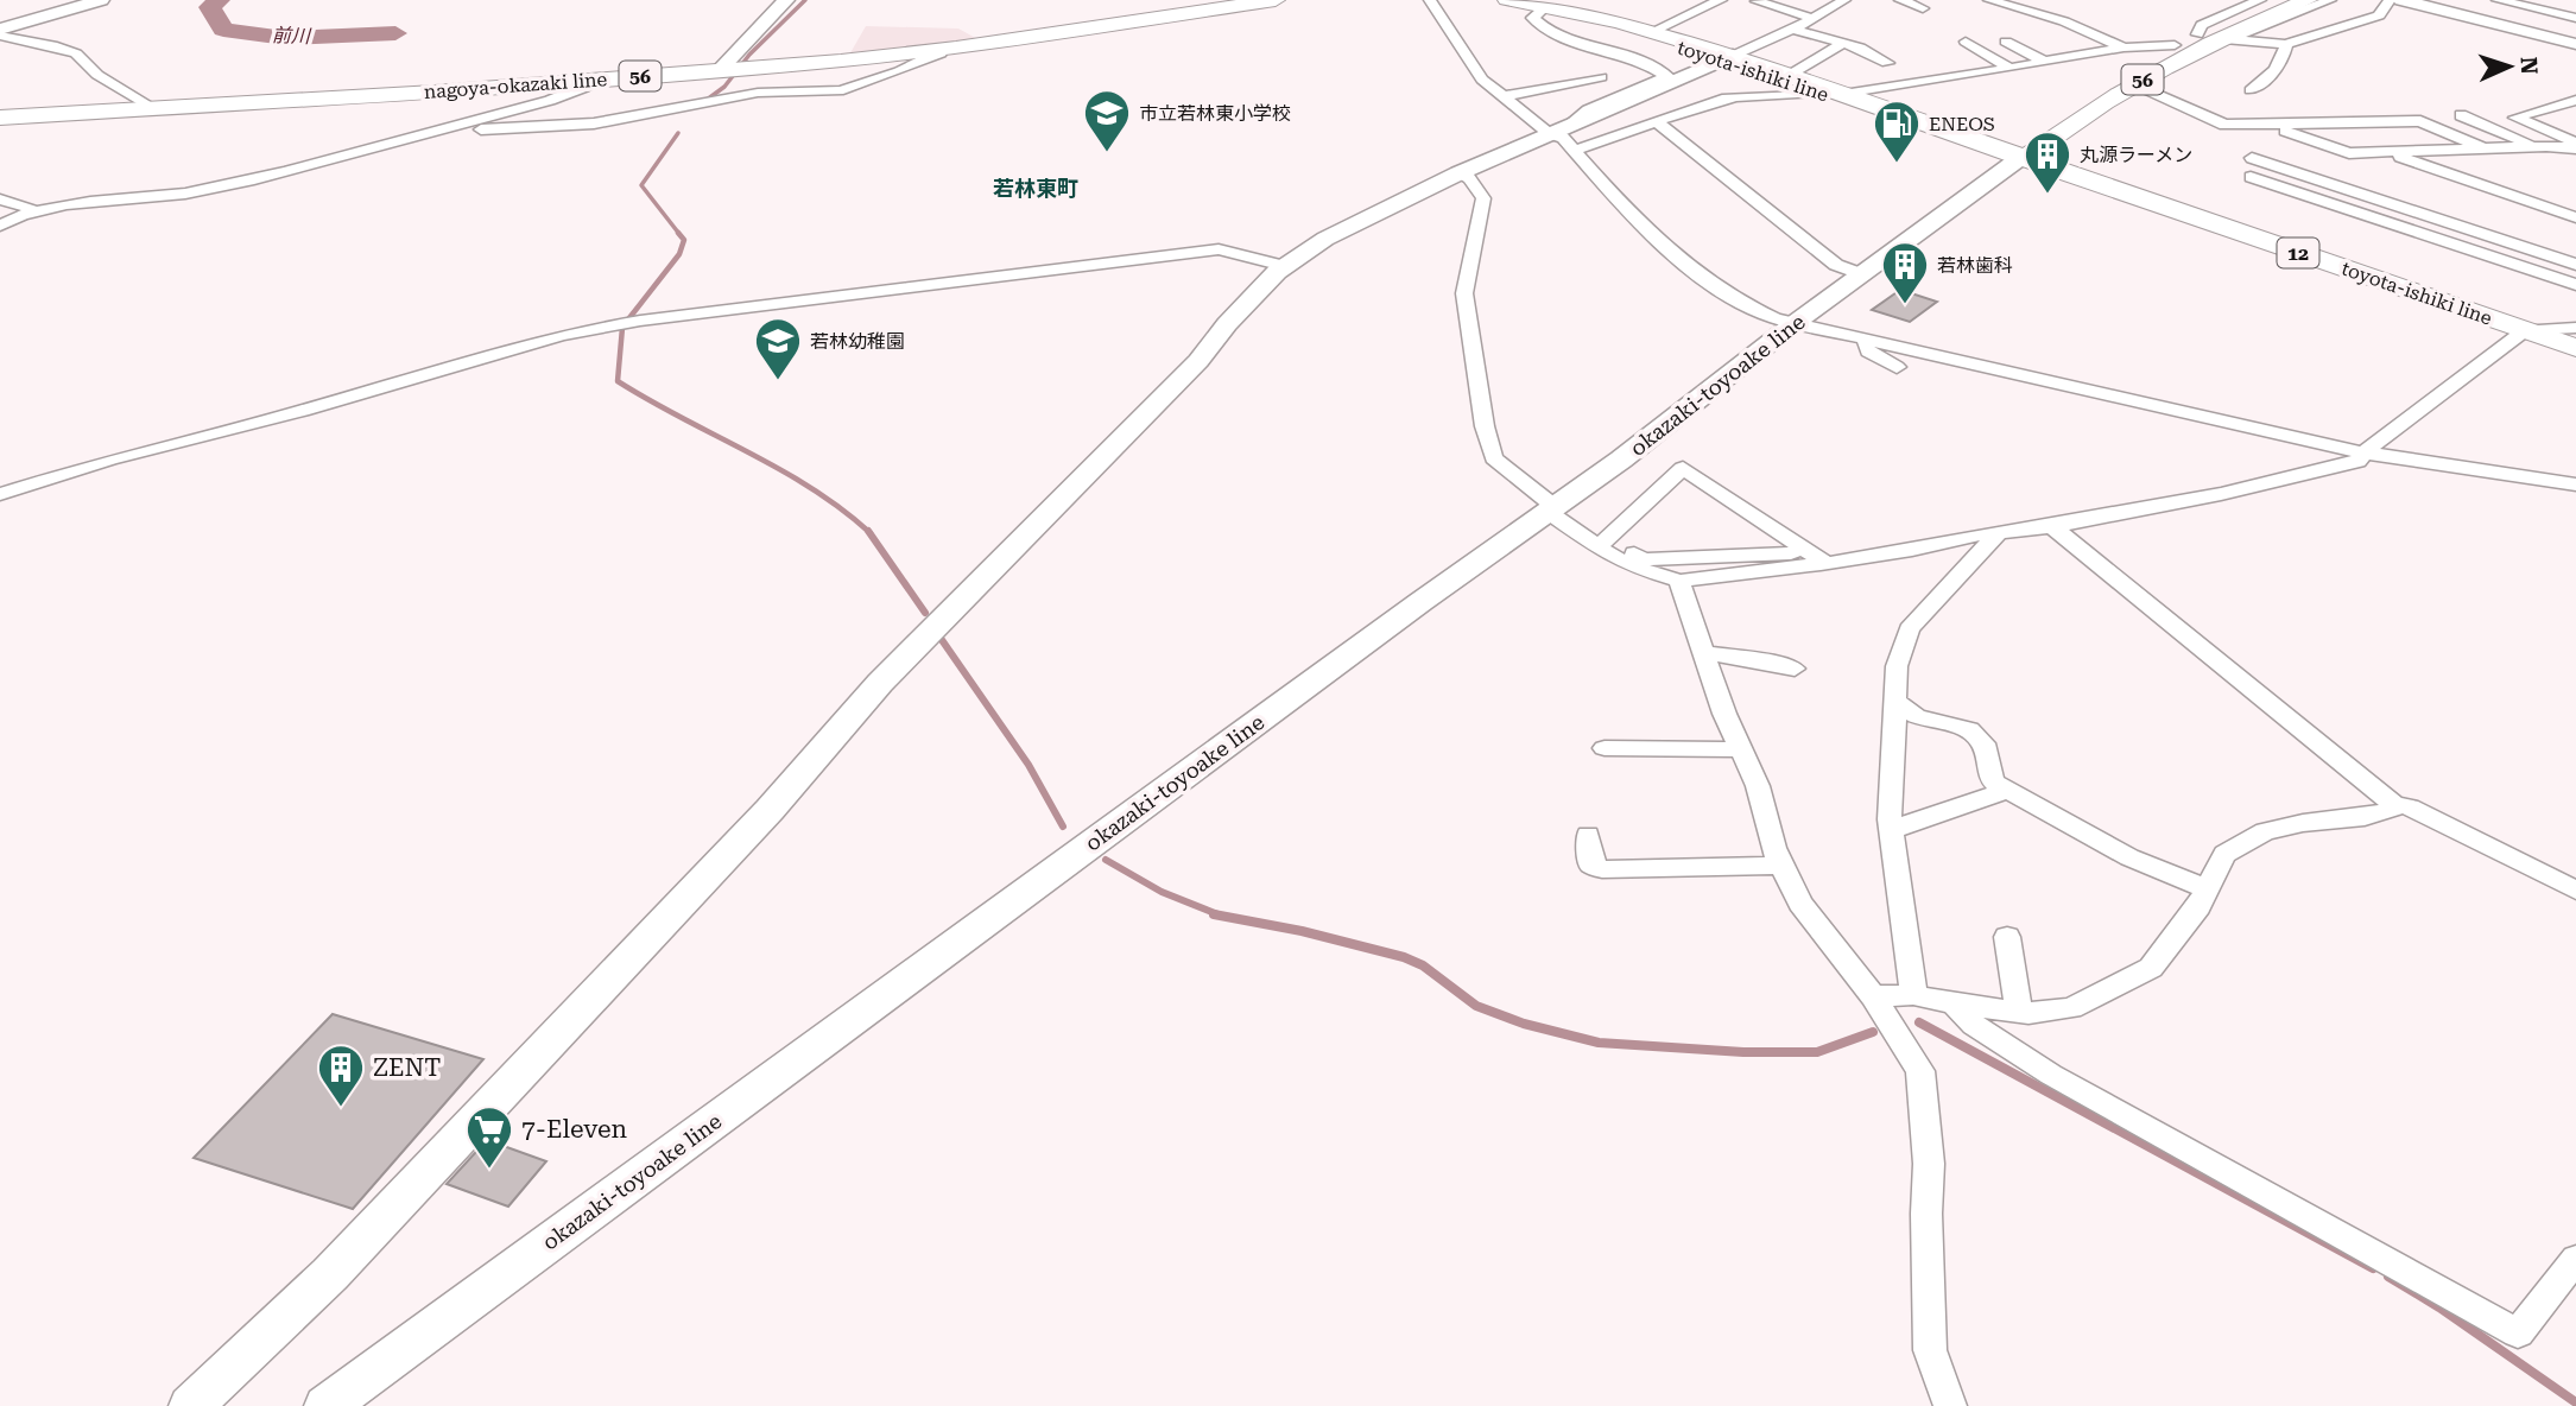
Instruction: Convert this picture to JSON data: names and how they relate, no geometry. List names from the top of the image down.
{
  "streets": {
    "main road": [
      "toyota-ishiki line",
      "56",
      "nagoya-okazaki line",
      "12"
    ],
    "street": ["okazaki-toyoake line"]
  },
  "crossings": [
    ["toyota-ishiki line", "56"],
    ["toyota-ishiki line", "okazaki-toyoake line"],
    ["56", "okazaki-toyoake line"]
  ],
  "districts": ["若林東町"],
  "water": ["前川"],
  "places": {
    "school or university": ["市立若林東小学校", "若林幼稚園"],
    "fuel station": ["ENEOS"],
    "building": ["丸源ラーメン", "若林歯科", "ZENT"],
    "supermarket": ["7-Eleven"]
  },
  "north": "right"
}
